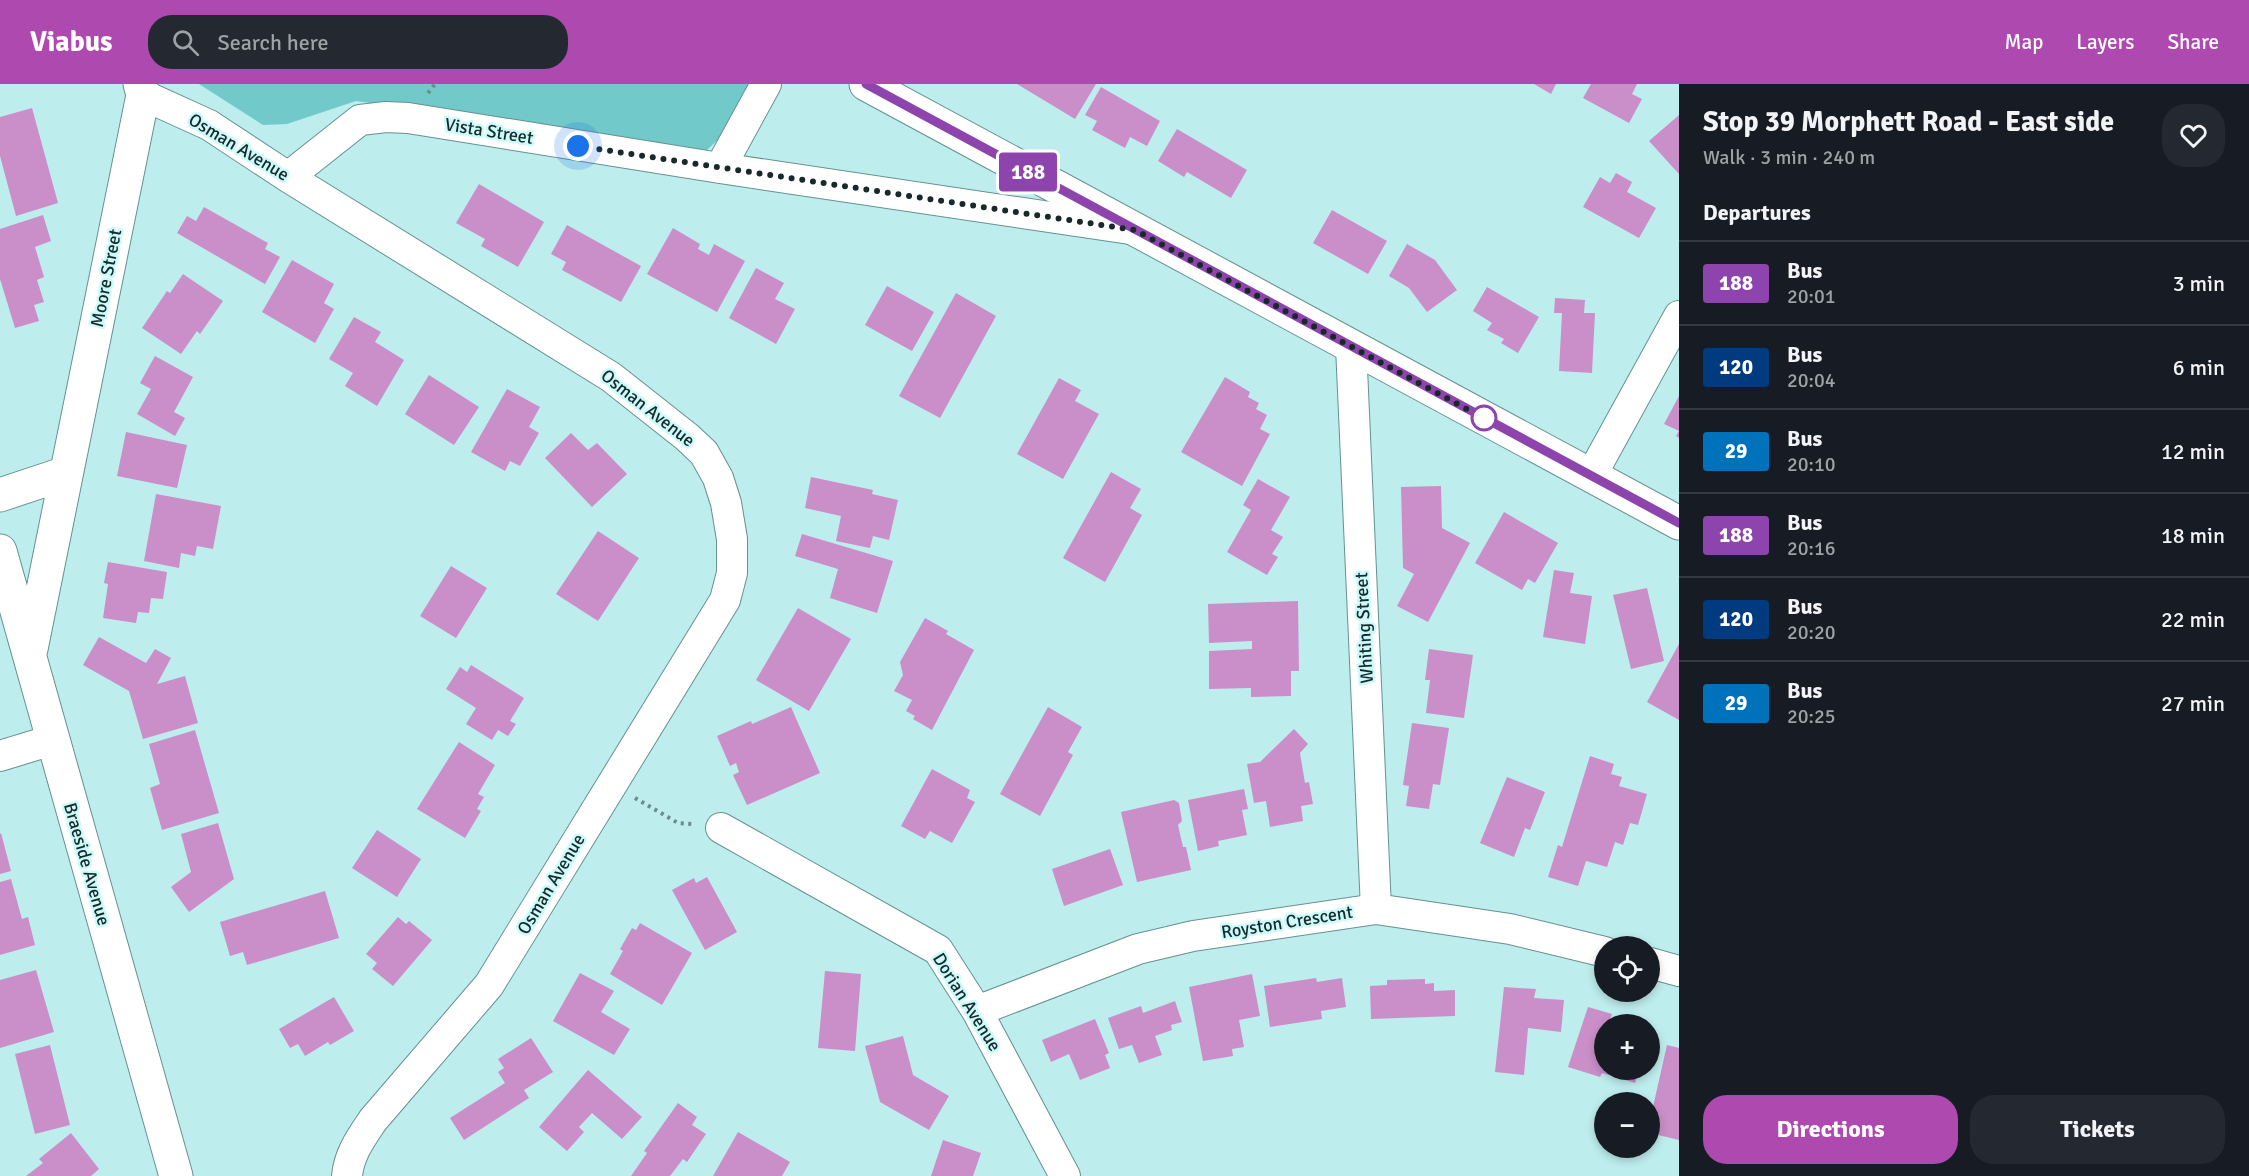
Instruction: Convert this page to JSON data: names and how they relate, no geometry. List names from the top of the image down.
{
  "streets": {
    "street": [
      "Vista Street",
      "Osman Avenue",
      "Moore Street",
      "Whiting Street",
      "Braeside Avenue",
      "Royston Crescent",
      "Dorian Avenue"
    ]
  },
  "crossings": [
    ["Vista Street", "Osman Avenue"],
    ["Osman Avenue", "Moore Street"],
    ["Moore Street", "Braeside Avenue"],
    ["Whiting Street", "Royston Crescent"],
    ["Royston Crescent", "Dorian Avenue"]
  ],
  "lines": ["bus line 188"],
  "page": {
    "header": "Viabus",
    "search": "Search here",
    "nav": ["Map", "Layers", "Share"],
    "on_map": "188",
    "heading": [
      ["Stop 39 Morphett Road - East side", "Walk · 3 min · 240 m"],
      "Departures"
    ],
    "list": [
      {
        "mark": "188",
        "name": "Bus",
        "note": "20:01",
        "value": "3 min"
      },
      {
        "mark": "120",
        "name": "Bus",
        "note": "20:04",
        "value": "6 min"
      },
      {
        "mark": "29",
        "name": "Bus",
        "note": "20:10",
        "value": "12 min"
      },
      {
        "mark": "188",
        "name": "Bus",
        "note": "20:16",
        "value": "18 min"
      },
      {
        "mark": "120",
        "name": "Bus",
        "note": "20:20",
        "value": "22 min"
      },
      {
        "mark": "29",
        "name": "Bus",
        "note": "20:25",
        "value": "27 min"
      }
    ],
    "map_buttons": ["+", "−"],
    "buttons": ["Directions", "Tickets"]
  }
}
